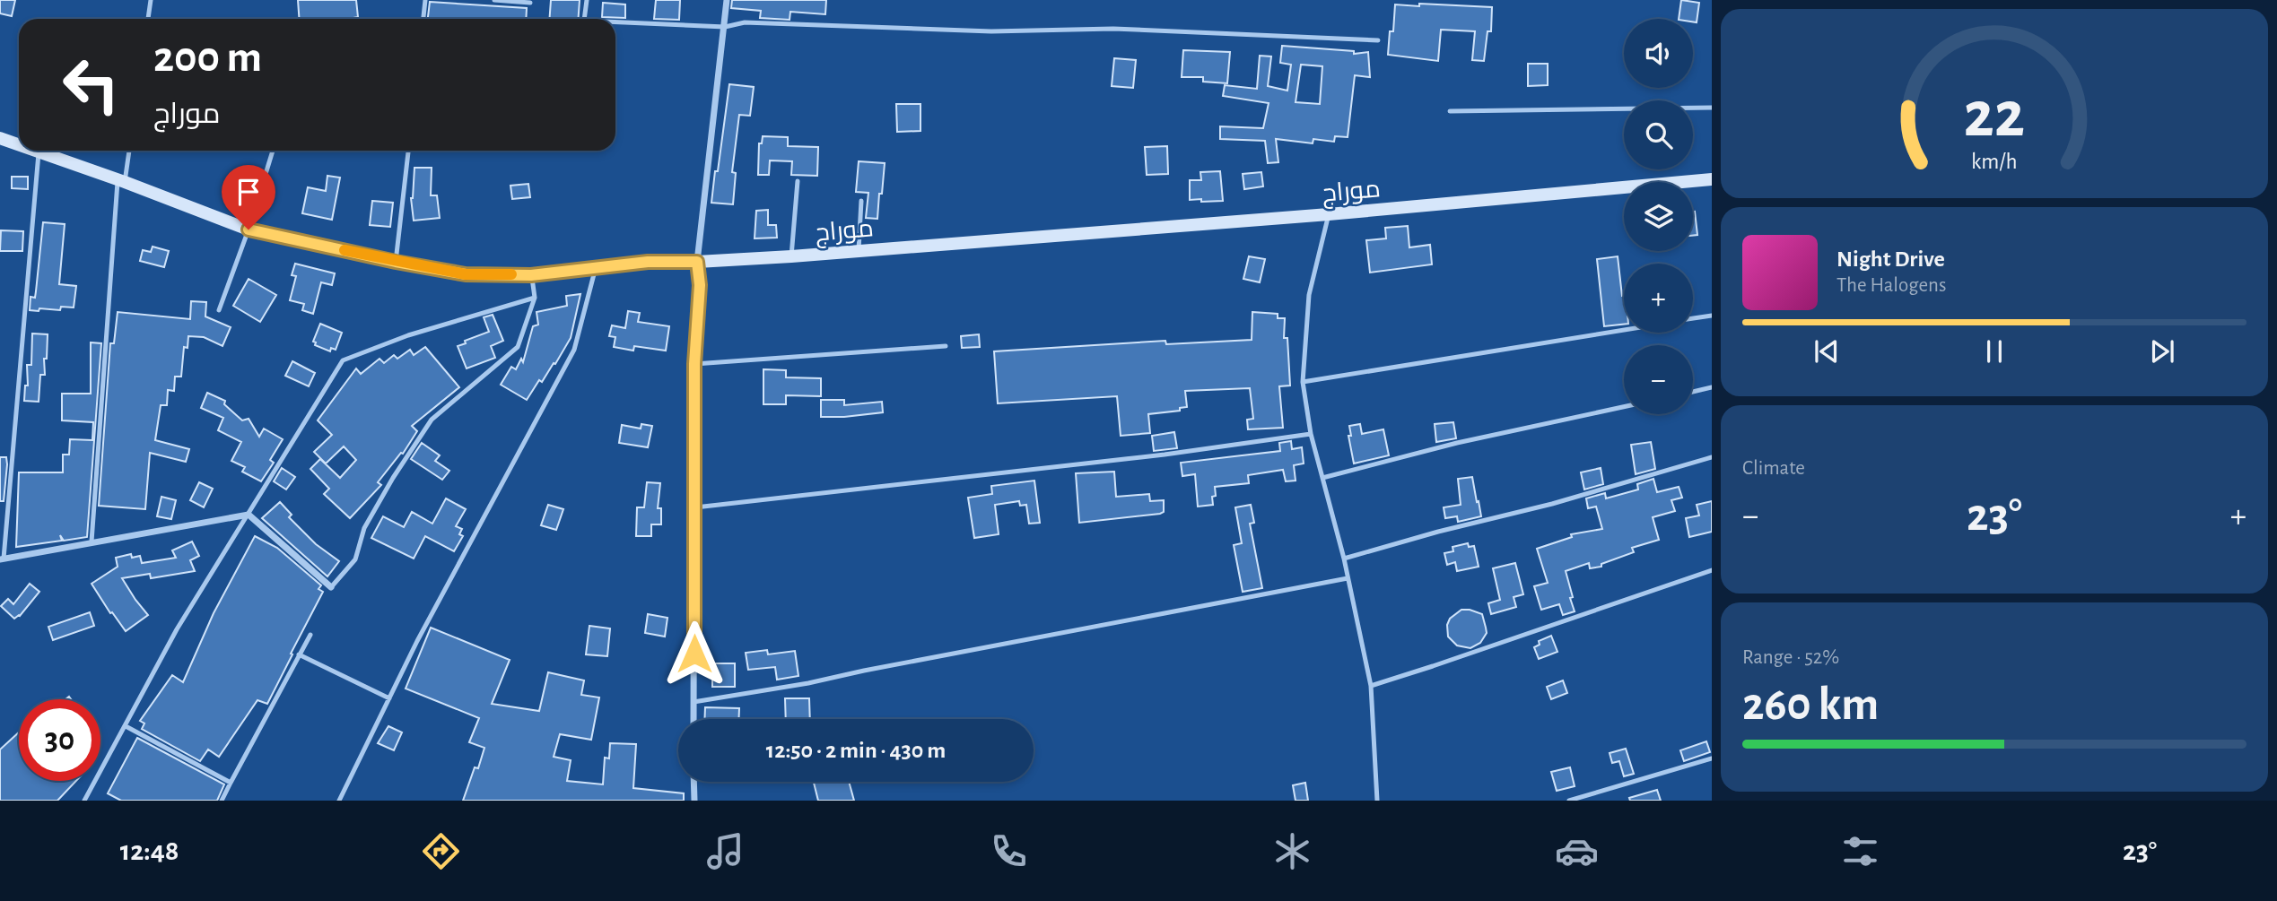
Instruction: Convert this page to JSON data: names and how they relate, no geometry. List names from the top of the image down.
{
  "streets": {
    "main road": ["موراج"]
  },
  "page": {
    "map_buttons": ["+", "−"],
    "turn": ["200 m", "موراج"],
    "song": ["Night Drive", "The Halogens"],
    "tile": [
      "Climate",
      ["Range · 52%", "260 km"]
    ],
    "heat": ["−", "23°", "+"],
    "limit": "30",
    "trip": "12:50 · 2 min · 430 m",
    "tabs": ["12:48", "23°"],
    "gauge": ["22", "km/h"]
  }
}
